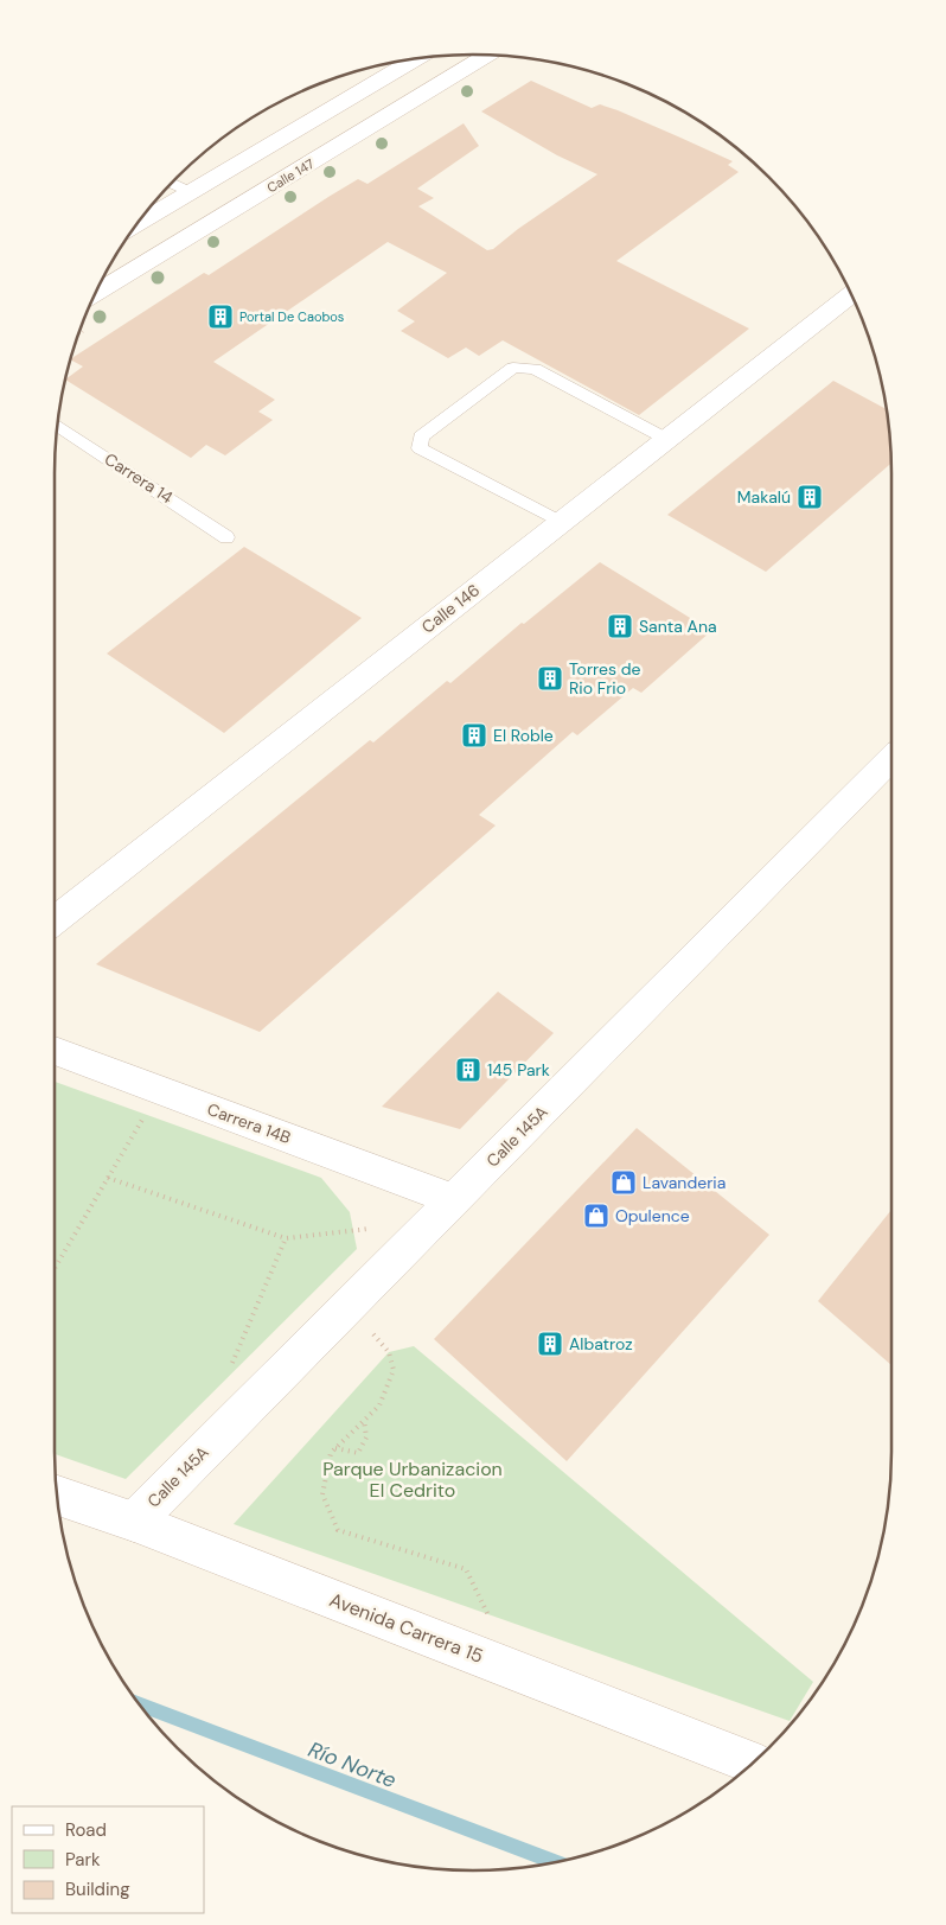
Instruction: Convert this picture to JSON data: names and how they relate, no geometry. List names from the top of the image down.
{
  "streets": {
    "street": [
      "Calle 147",
      "Calle 146",
      "Carrera 14B",
      "Calle 145A",
      "Avenida Carrera 15"
    ],
    "lane": ["Carrera 14"]
  },
  "crossings": [
    ["Carrera 14B", "Calle 145A"],
    ["Calle 145A", "Avenida Carrera 15"]
  ],
  "water": ["Río Norte"],
  "parks": ["Parque Urbanizacion El Cedrito"],
  "places": {
    "building": [
      "Portal De Caobos",
      "Makalú",
      "Santa Ana",
      "Torres de Rio Frio",
      "El Roble",
      "145 Park",
      "Albatroz"
    ],
    "shop": ["Lavanderia", "Opulence"]
  },
  "legend": ["Road", "Park", "Building"]
}
